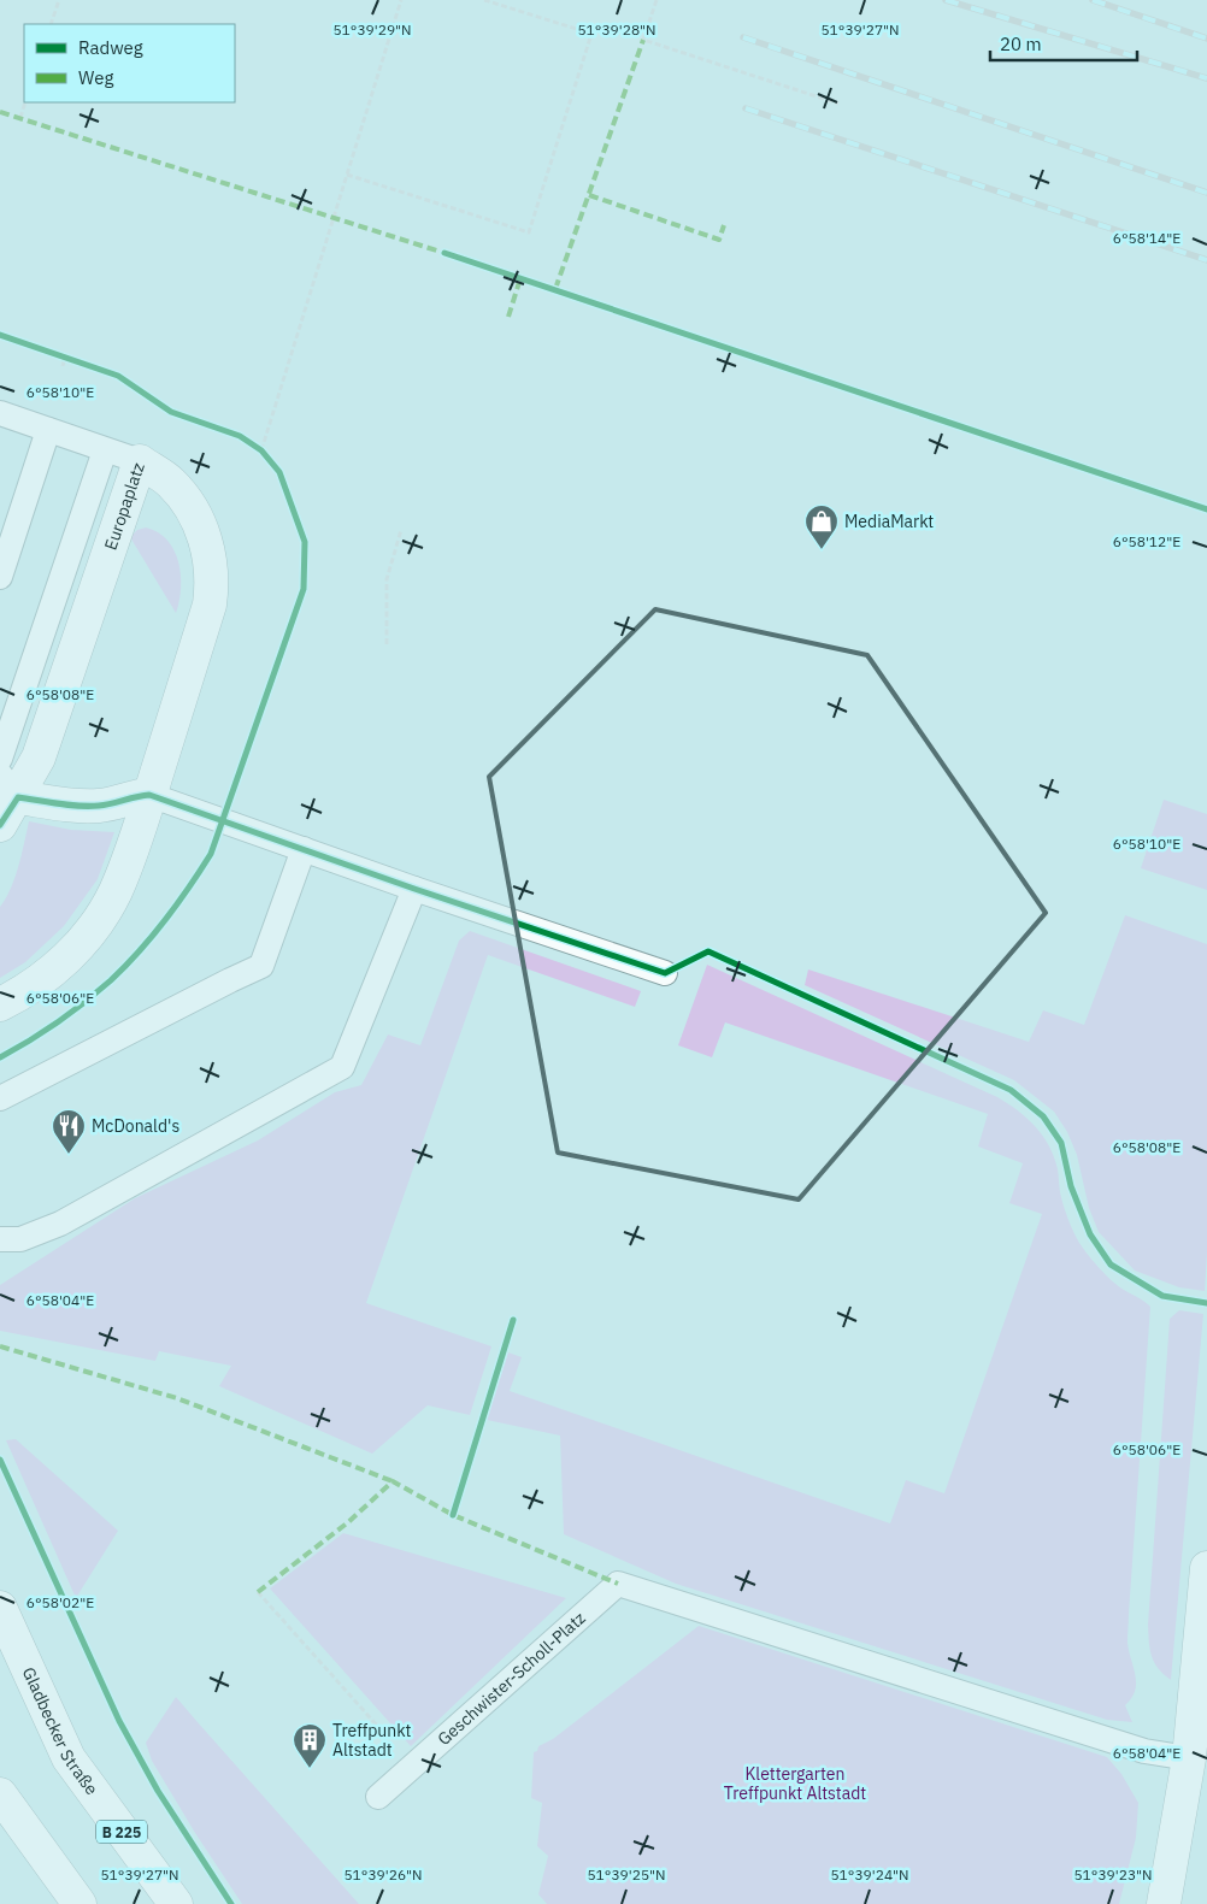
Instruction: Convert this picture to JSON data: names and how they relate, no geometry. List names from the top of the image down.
{
  "streets": {
    "street": ["Europaplatz", "Gladbecker Straße", "B 225"],
    "lane": ["Geschwister-Scholl-Platz"]
  },
  "parks": ["Klettergarten Treffpunkt Altstadt"],
  "places": {
    "shop": ["MediaMarkt"],
    "restaurant": ["McDonald's"],
    "building": ["Treffpunkt Altstadt"]
  },
  "legend": ["Radweg", "Weg"],
  "scale_bar": "20 m",
  "coordinates": [
    "51°39'29\"N",
    "51°39'28\"N",
    "51°39'27\"N",
    "6°58'14\"E",
    "6°58'10\"E",
    "6°58'12\"E",
    "6°58'08\"E",
    "6°58'06\"E",
    "6°58'04\"E",
    "6°58'02\"E",
    "51°39'26\"N",
    "51°39'25\"N",
    "51°39'24\"N",
    "51°39'23\"N"
  ]
}
